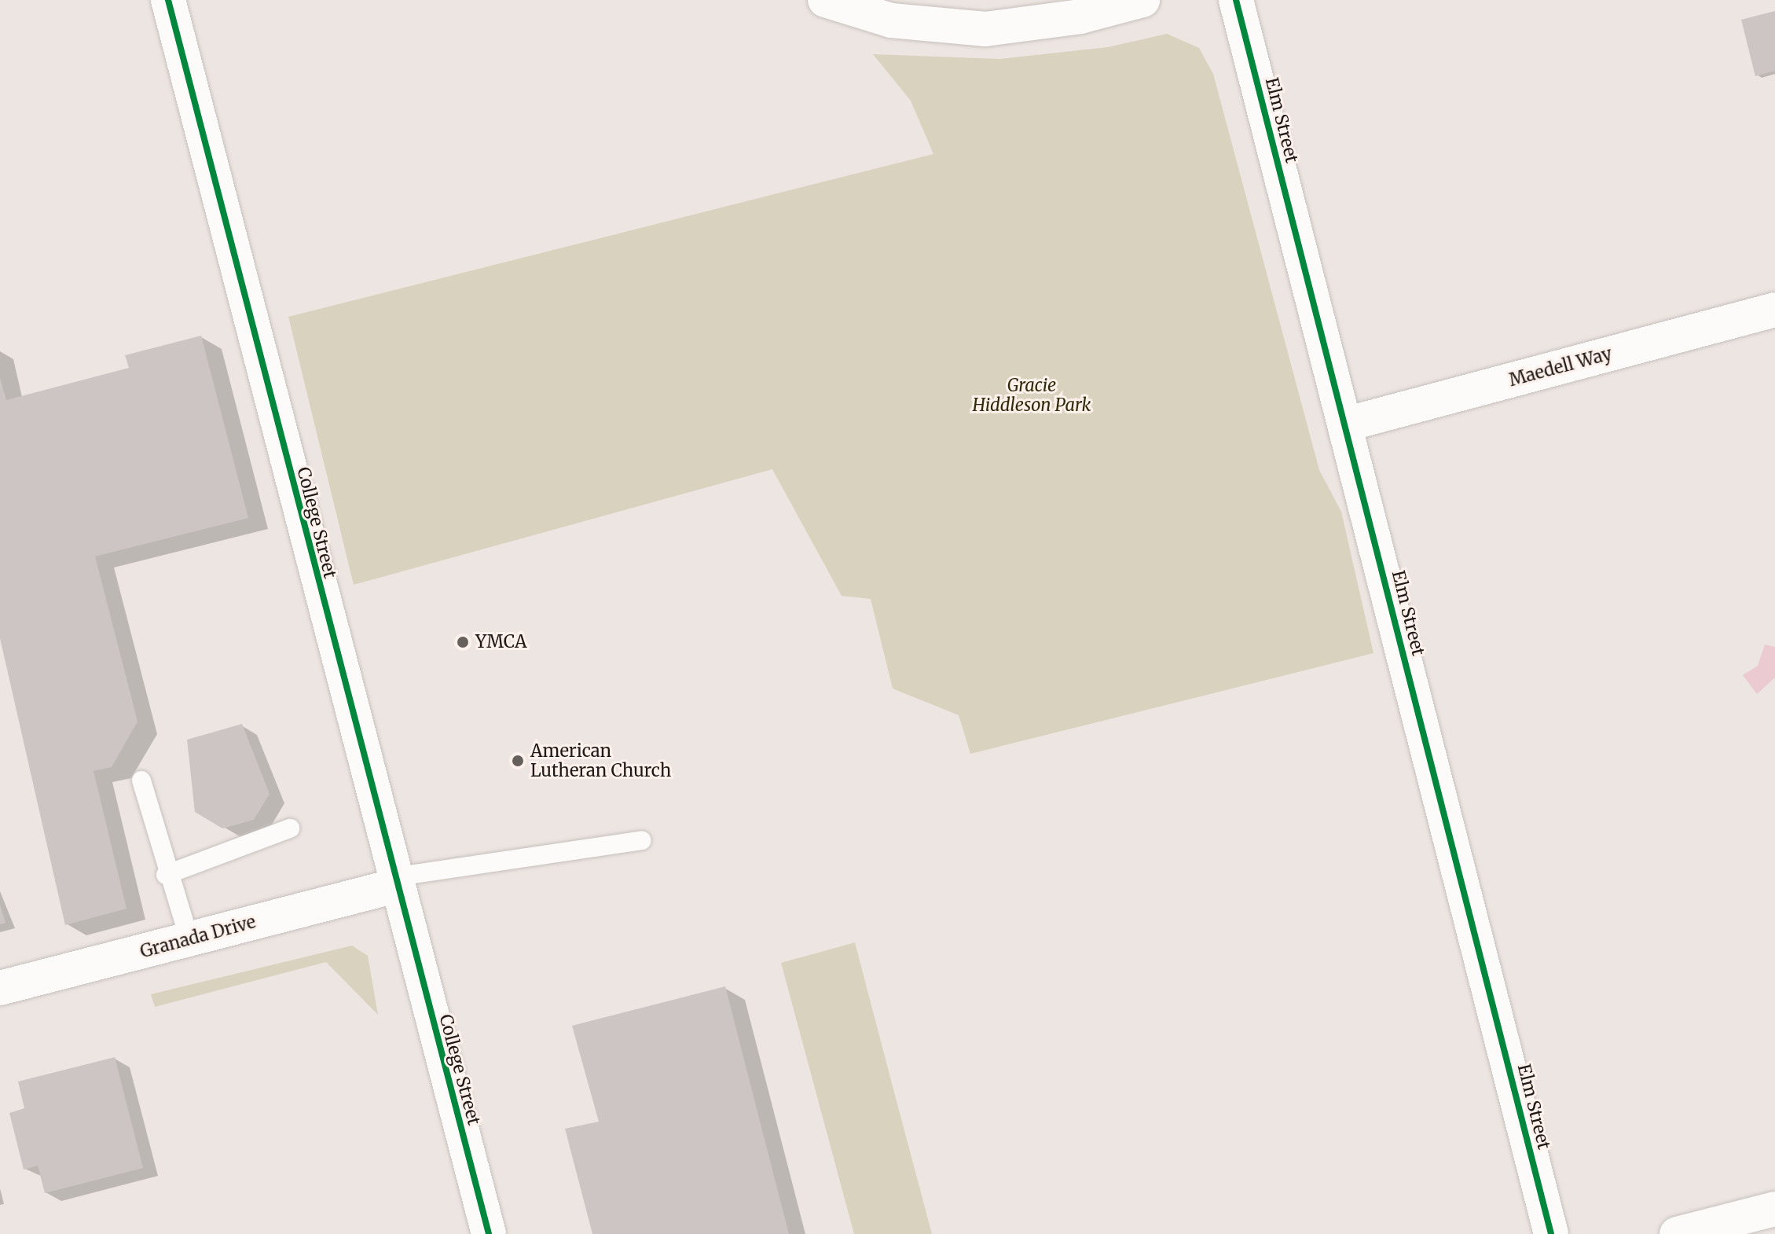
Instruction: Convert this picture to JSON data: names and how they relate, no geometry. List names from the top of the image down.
{
  "streets": {
    "street": [
      "Elm Street",
      "Maedell Way",
      "College Street",
      "Granada Drive"
    ]
  },
  "crossings": [
    ["Elm Street", "Maedell Way"],
    ["College Street", "Granada Drive"]
  ],
  "parks": ["Gracie Hiddleson Park"],
  "places": ["YMCA", "American Lutheran Church"]
}
